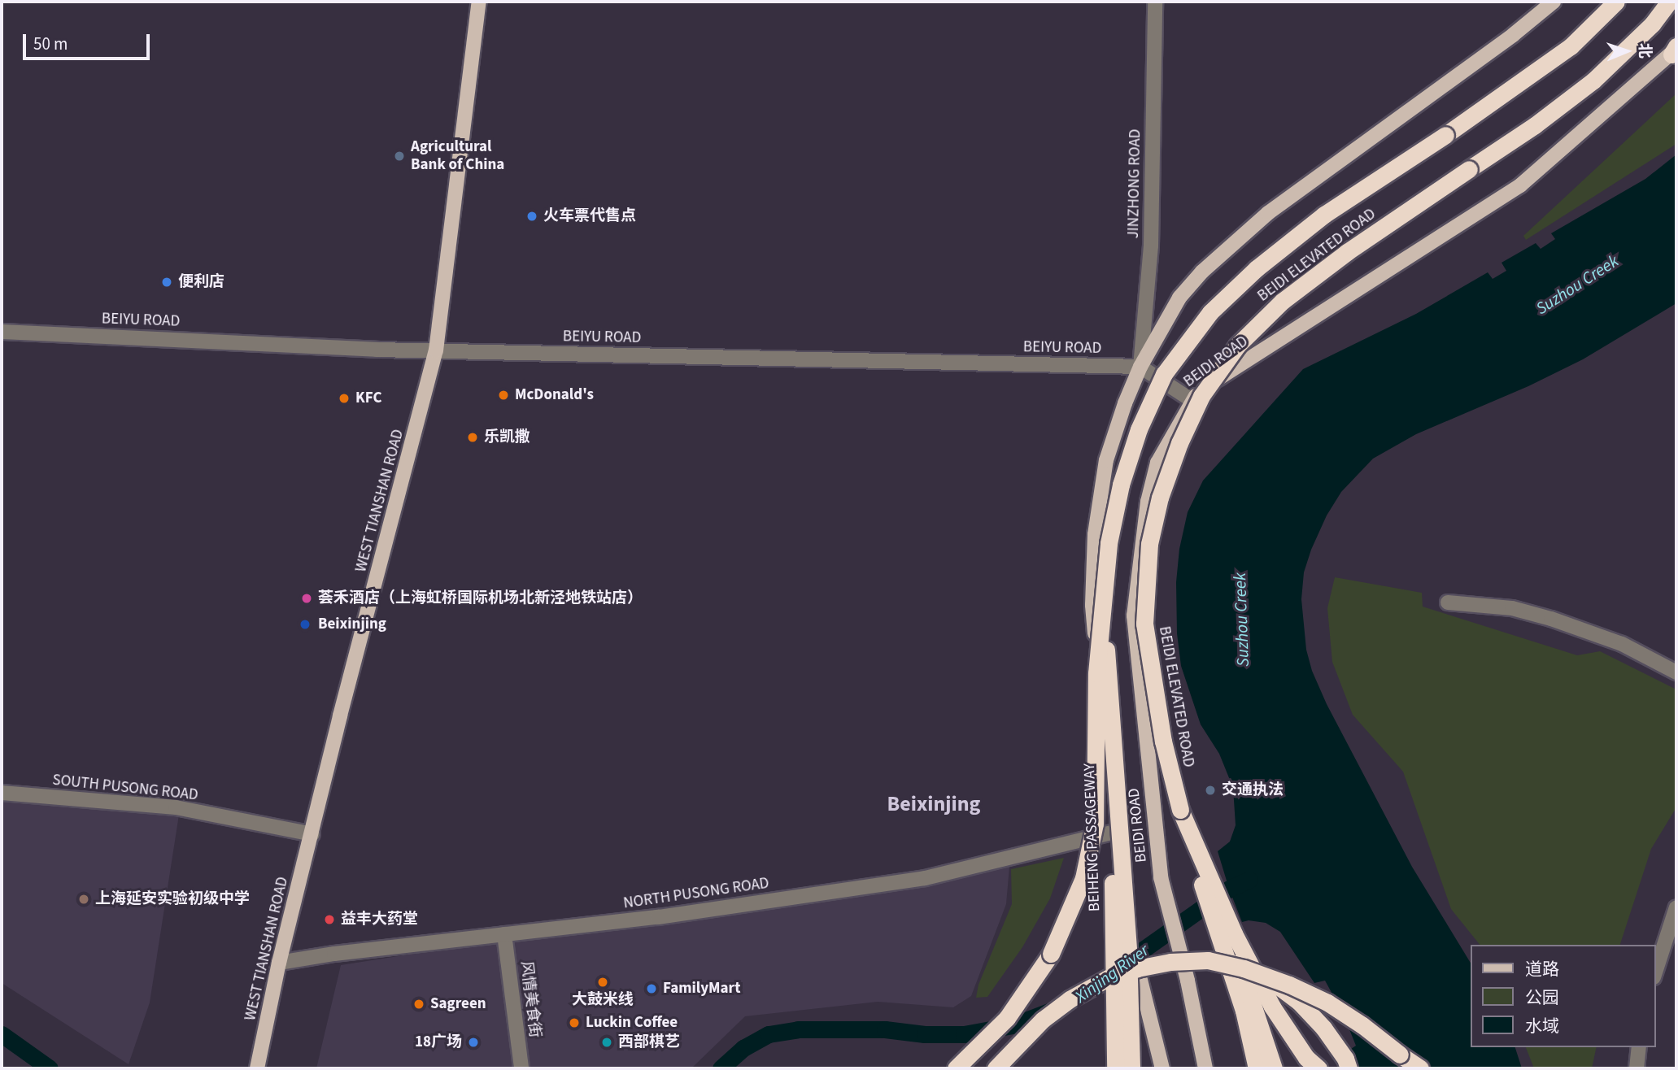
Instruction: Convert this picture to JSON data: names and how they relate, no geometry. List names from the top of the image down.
{
  "streets": {
    "highway": ["BEIDI ELEVATED ROAD", "BEIHENG PASSAGEWAY"],
    "main road": ["BEIDI ROAD", "WEST TIANSHAN ROAD"],
    "street": [
      "JINZHONG ROAD",
      "BEIYU ROAD",
      "SOUTH PUSONG ROAD",
      "NORTH PUSONG ROAD",
      "风情美食街"
    ]
  },
  "crossings": [
    ["JINZHONG ROAD", "BEIYU ROAD"],
    ["JINZHONG ROAD", "BEIDI ROAD"],
    ["BEIDI ELEVATED ROAD", "BEIHENG PASSAGEWAY"],
    ["BEIYU ROAD", "BEIDI ROAD"],
    ["BEIYU ROAD", "WEST TIANSHAN ROAD"],
    ["BEIDI ROAD", "NORTH PUSONG ROAD"],
    ["WEST TIANSHAN ROAD", "SOUTH PUSONG ROAD"],
    ["WEST TIANSHAN ROAD", "NORTH PUSONG ROAD"],
    ["NORTH PUSONG ROAD", "风情美食街"]
  ],
  "districts": ["Beixinjing"],
  "water": ["Suzhou Creek", "Xinjing River"],
  "places": [
    "Agricultural Bank of China",
    "火车票代售点",
    "便利店",
    "McDonald's",
    "KFC",
    "乐凯撒",
    "荟禾酒店（上海虹桥国际机场北新泾地铁站店）",
    "Beixinjing",
    "交通执法",
    "上海延安实验初级中学",
    "益丰大药堂",
    "大鼓米线",
    "FamilyMart",
    "Sagreen",
    "Luckin Coffee",
    "18广场",
    "西部棋艺"
  ],
  "legend": ["道路", "公园", "水域"],
  "scale_bar": "50 m",
  "north": "right"
}
